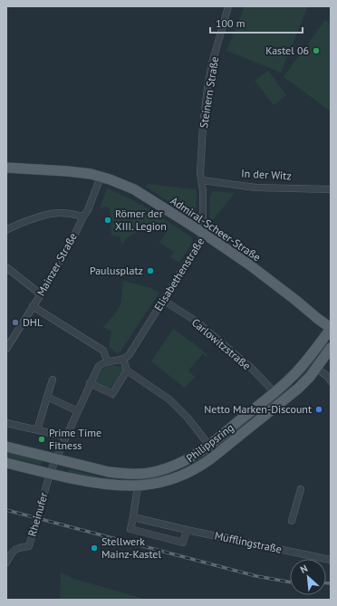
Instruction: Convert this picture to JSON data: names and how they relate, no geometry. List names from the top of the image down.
{
  "streets": {
    "main road": ["Admiral-Scheer-Straße", "Philippsring"],
    "street": [
      "Steinern Straße",
      "In der Witz",
      "Mainzer Straße",
      "Elisabethenstraße",
      "Carlowitzstraße",
      "Rheinufer",
      "Müfflingstraße"
    ]
  },
  "crossings": [
    ["Steinern Straße", "In der Witz"],
    ["Steinern Straße", "Elisabethenstraße"],
    ["In der Witz", "Elisabethenstraße"],
    ["Admiral-Scheer-Straße", "Mainzer Straße"],
    ["Admiral-Scheer-Straße", "Elisabethenstraße"],
    ["Admiral-Scheer-Straße", "Philippsring"],
    ["Elisabethenstraße", "Carlowitzstraße"],
    ["Carlowitzstraße", "Philippsring"],
    ["Philippsring", "Rheinufer"]
  ],
  "places": [
    "Kastel 06",
    "Römer der XIII. Legion",
    "Paulusplatz",
    "DHL",
    "Netto Marken-Discount",
    "Prime Time Fitness",
    "Stellwerk Mainz-Kastel"
  ],
  "scale_bar": "100 m",
  "north": "top left"
}
